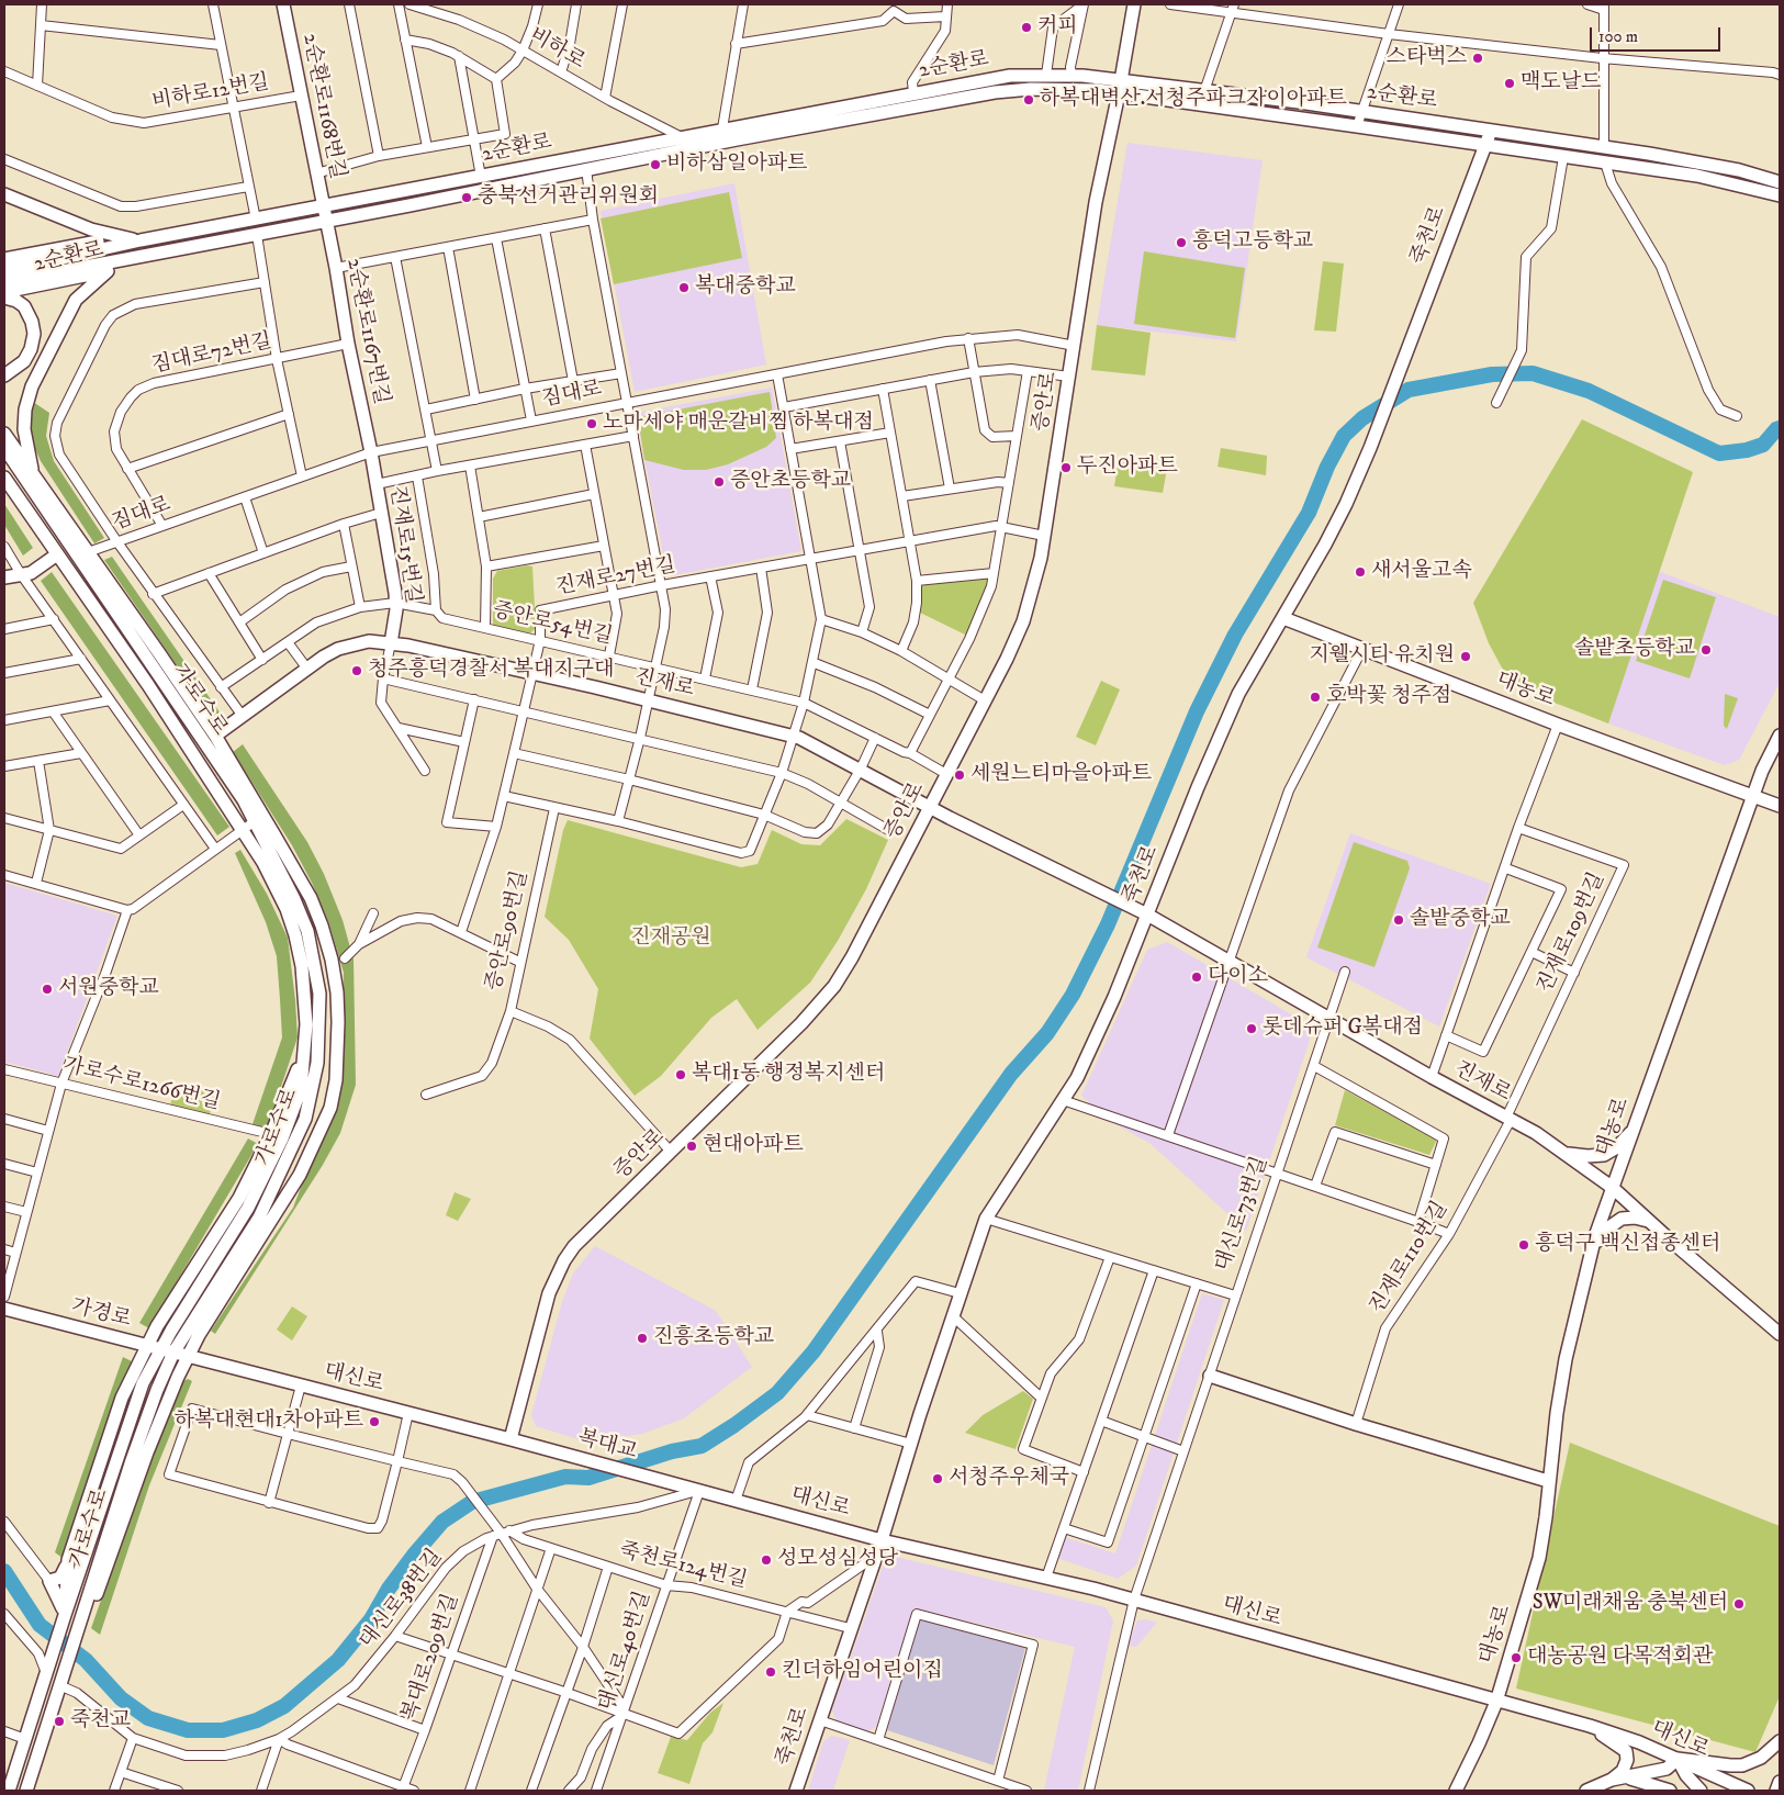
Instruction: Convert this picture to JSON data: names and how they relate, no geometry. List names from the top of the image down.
{
  "streets": {
    "street": [
      "비하로",
      "2순환로",
      "비하로12번길",
      "2순환로1168번길",
      "죽천로",
      "2순환로1167번길",
      "짐대로72번길",
      "짐대로",
      "증안로",
      "진재로15번길",
      "진재로27번길",
      "증안로54번길",
      "진재로",
      "대농로",
      "가로수로",
      "증안로90번길",
      "진재로109번길",
      "가로수로1266번길",
      "대신로73번길",
      "진재로110번길",
      "가경로",
      "대신로",
      "복대교",
      "죽천로124번길",
      "대신로38번길",
      "대신로40번길",
      "복대로209번길"
    ]
  },
  "crossings": [
    ["비하로", "2순환로"],
    ["2순환로", "2순환로1168번길"],
    ["2순환로", "죽천로"],
    ["2순환로", "2순환로1167번길"],
    ["2순환로", "증안로"],
    ["비하로12번길", "2순환로1168번길"],
    ["2순환로1168번길", "2순환로1167번길"],
    ["죽천로", "진재로"],
    ["죽천로", "대농로"],
    ["죽천로", "진재로110번길"],
    ["죽천로", "대신로"],
    ["죽천로", "죽천로124번길"],
    ["2순환로1167번길", "짐대로72번길"],
    ["2순환로1167번길", "짐대로"],
    ["2순환로1167번길", "진재로15번길"],
    ["짐대로72번길", "짐대로"],
    ["짐대로", "증안로"],
    ["짐대로", "진재로15번길"],
    ["짐대로", "가로수로"],
    ["증안로", "진재로27번길"],
    ["증안로", "증안로54번길"],
    ["증안로", "진재로"],
    ["증안로", "증안로90번길"],
    ["증안로", "대신로"],
    ["증안로", "복대교"],
    ["진재로15번길", "증안로54번길"],
    ["진재로15번길", "진재로"],
    ["진재로27번길", "증안로54번길"],
    ["진재로27번길", "진재로"],
    ["진재로", "대농로"],
    ["진재로", "가로수로"],
    ["진재로", "진재로109번길"],
    ["진재로", "대신로73번길"],
    ["진재로", "진재로110번길"],
    ["대농로", "대신로"],
    ["가로수로", "가경로"],
    ["진재로109번길", "진재로110번길"],
    ["대신로73번길", "진재로110번길"],
    ["대신로73번길", "대신로"],
    ["가경로", "대신로"],
    ["대신로", "복대교"],
    ["대신로", "대신로38번길"],
    ["대신로", "대신로40번길"],
    ["복대교", "대신로38번길"],
    ["복대교", "대신로40번길"],
    ["죽천로124번길", "대신로38번길"],
    ["죽천로124번길", "대신로40번길"],
    ["죽천로124번길", "복대로209번길"],
    ["대신로38번길", "대신로40번길"],
    ["대신로38번길", "복대로209번길"]
  ],
  "parks": ["진재공원"],
  "places": [
    "커피",
    "스타벅스",
    "맥도날드",
    "하복대벽산.서청주파크자이아파트",
    "비하삼일아파트",
    "충북선거관리위원회",
    "흥덕고등학교",
    "복대중학교",
    "노마세야 매운갈비찜 하복대점",
    "두진아파트",
    "증안초등학교",
    "새서울고속",
    "솔밭초등학교",
    "지웰시티 유치원",
    "청주흥덕경찰서 복대지구대",
    "호박꽃 청주점",
    "세원느티마을아파트",
    "솔밭중학교",
    "다이소",
    "서원중학교",
    "롯데슈퍼 G복대점",
    "복대1동 행정복지센터",
    "현대아파트",
    "흥덕구 백신접종센터",
    "진흥초등학교",
    "하복대현대1차아파트",
    "서청주우체국",
    "성모성심성당",
    "SW미래채움 충북센터",
    "대농공원 다목적회관",
    "킨더하임어린이집",
    "죽천교"
  ],
  "scale_bar": "100 m"
}
